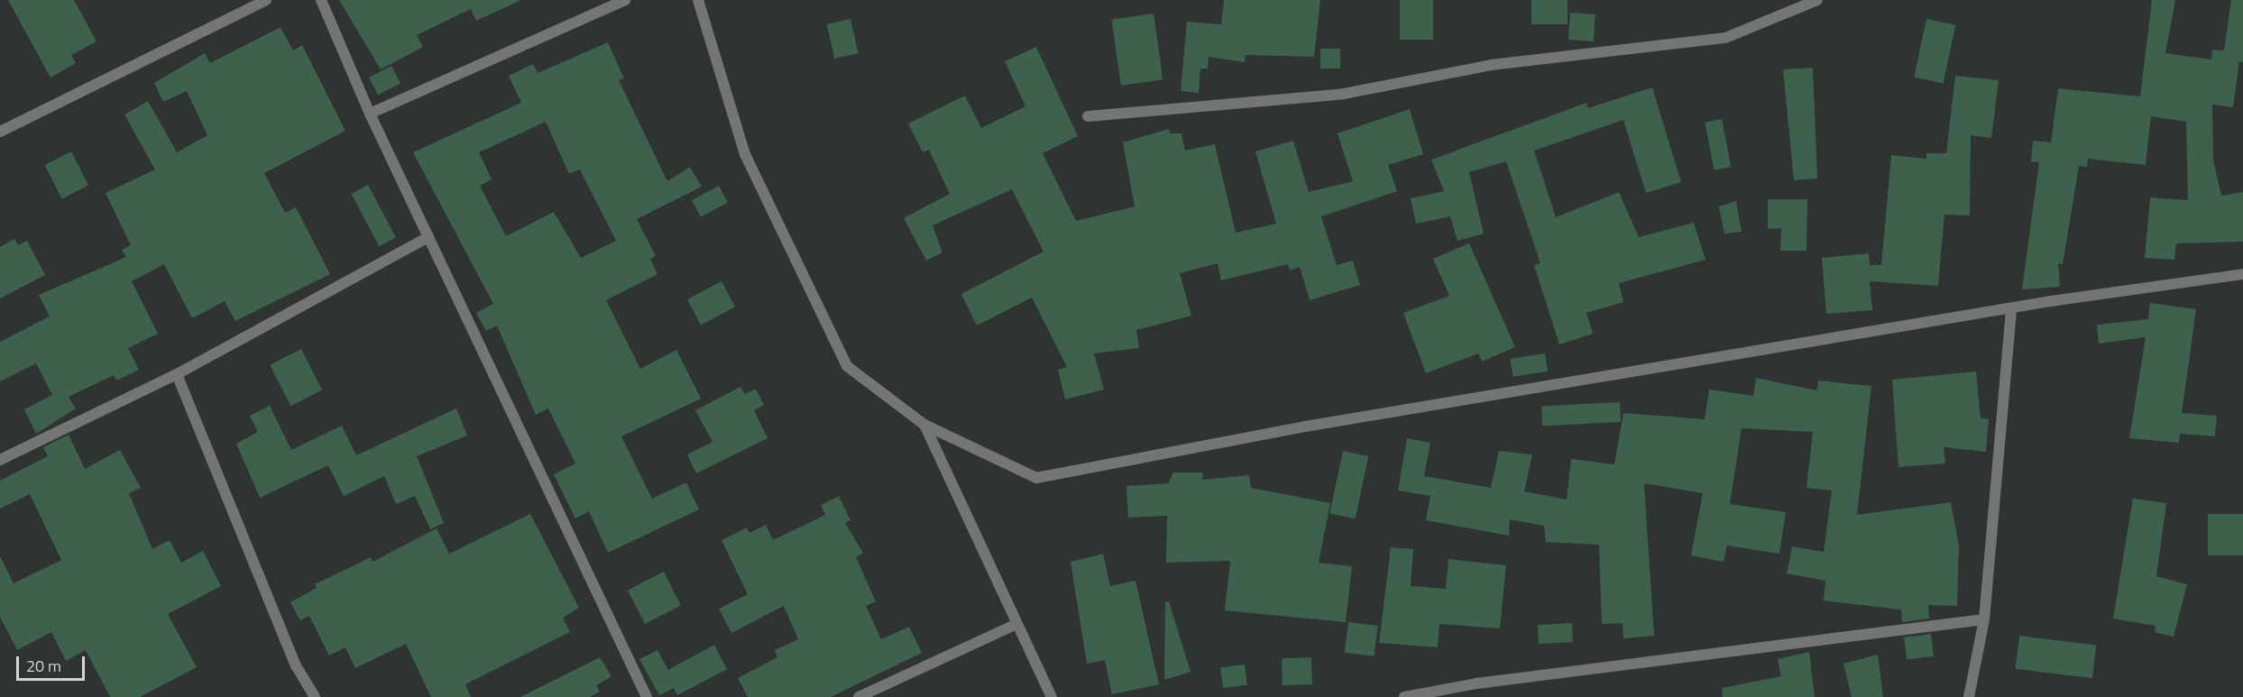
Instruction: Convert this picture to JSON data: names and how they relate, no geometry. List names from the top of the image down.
{
  "scale_bar": "20 m"
}
